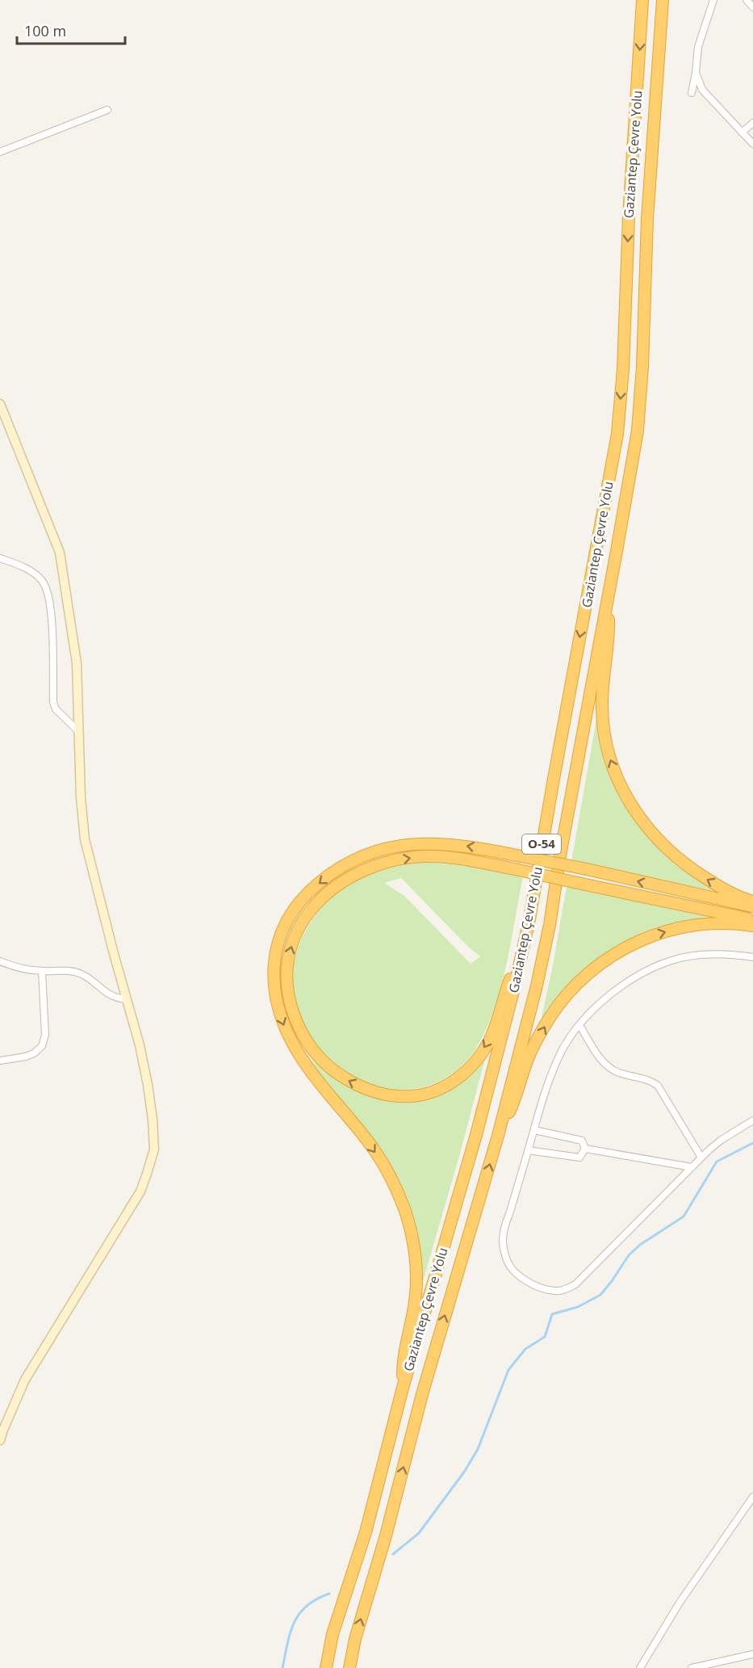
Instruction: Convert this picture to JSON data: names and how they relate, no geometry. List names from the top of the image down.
{
  "streets": {
    "highway": ["Gaziantep Çevre Yolu", "O-54"]
  },
  "scale_bar": "100 m"
}
